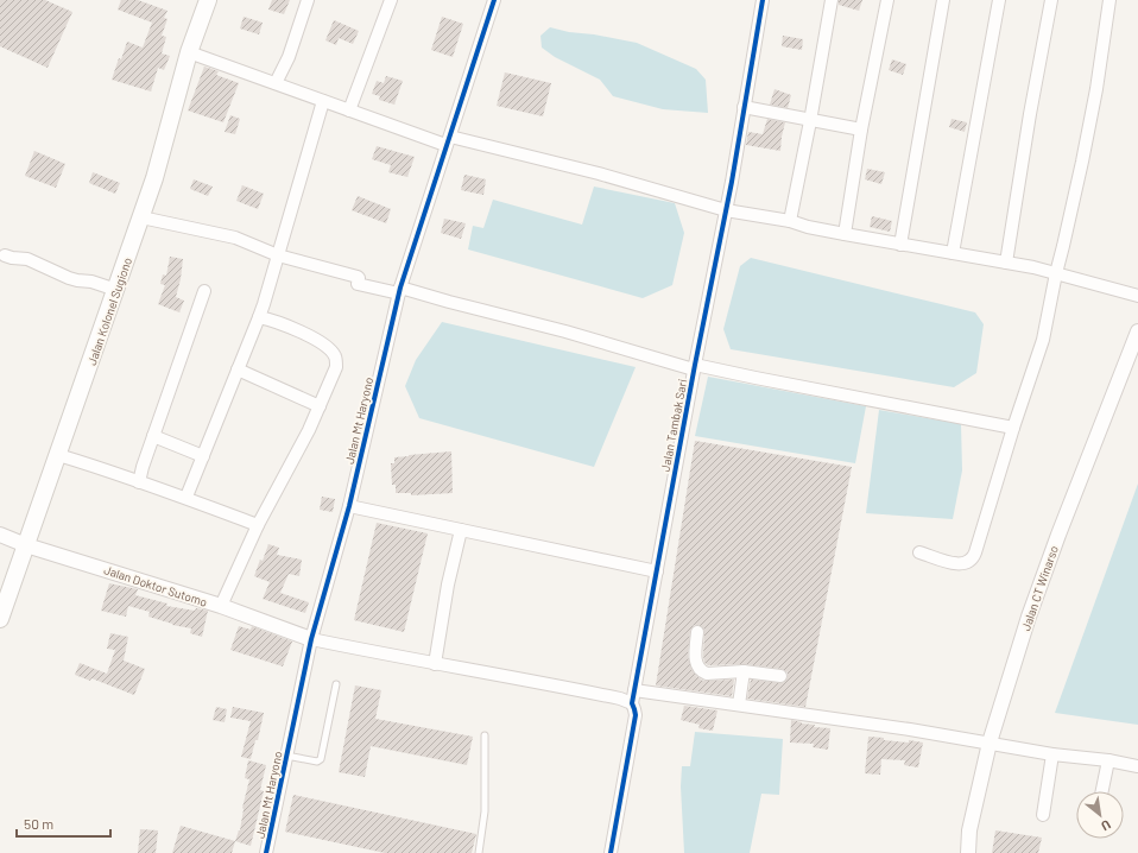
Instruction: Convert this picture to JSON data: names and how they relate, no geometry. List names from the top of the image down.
{
  "streets": {
    "main road": ["Jalan Kolonel Sugiono"],
    "street": [
      "Jalan Mt Haryono",
      "Jalan Tambak Sari",
      "Jalan Doktor Sutomo",
      "Jalan CT Winarso"
    ]
  },
  "crossings": [
    ["Jalan Kolonel Sugiono", "Jalan Doktor Sutomo"],
    ["Jalan Mt Haryono", "Jalan Doktor Sutomo"]
  ],
  "scale_bar": "50 m",
  "north": "bottom right"
}
